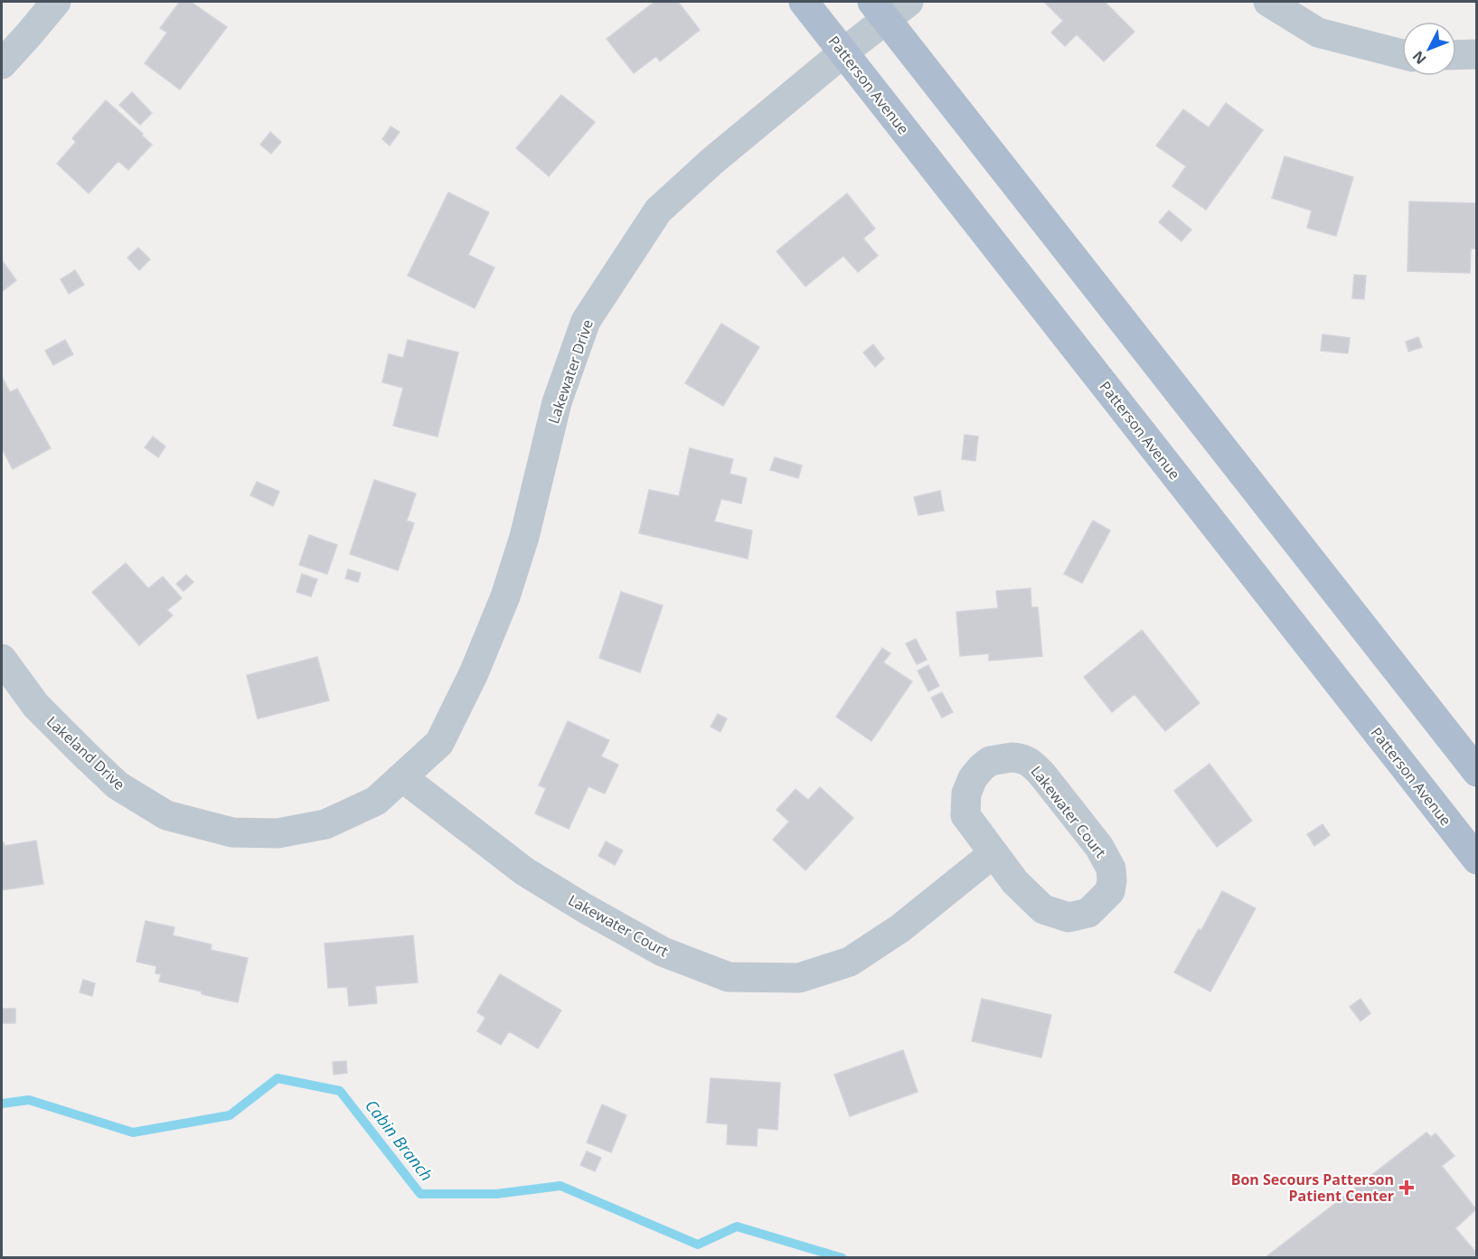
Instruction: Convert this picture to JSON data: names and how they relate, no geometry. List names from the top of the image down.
{
  "streets": {
    "main road": ["Patterson Avenue"],
    "street": ["Lakewater Drive", "Lakeland Drive", "Lakewater Court"]
  },
  "crossings": [
    ["Patterson Avenue", "Lakewater Drive"],
    ["Lakewater Drive", "Lakeland Drive"],
    ["Lakewater Drive", "Lakewater Court"],
    ["Lakeland Drive", "Lakewater Court"]
  ],
  "water": ["Cabin Branch"],
  "places": {
    "health": ["Bon Secours Patterson Patient Center"]
  },
  "north": "bottom left"
}
